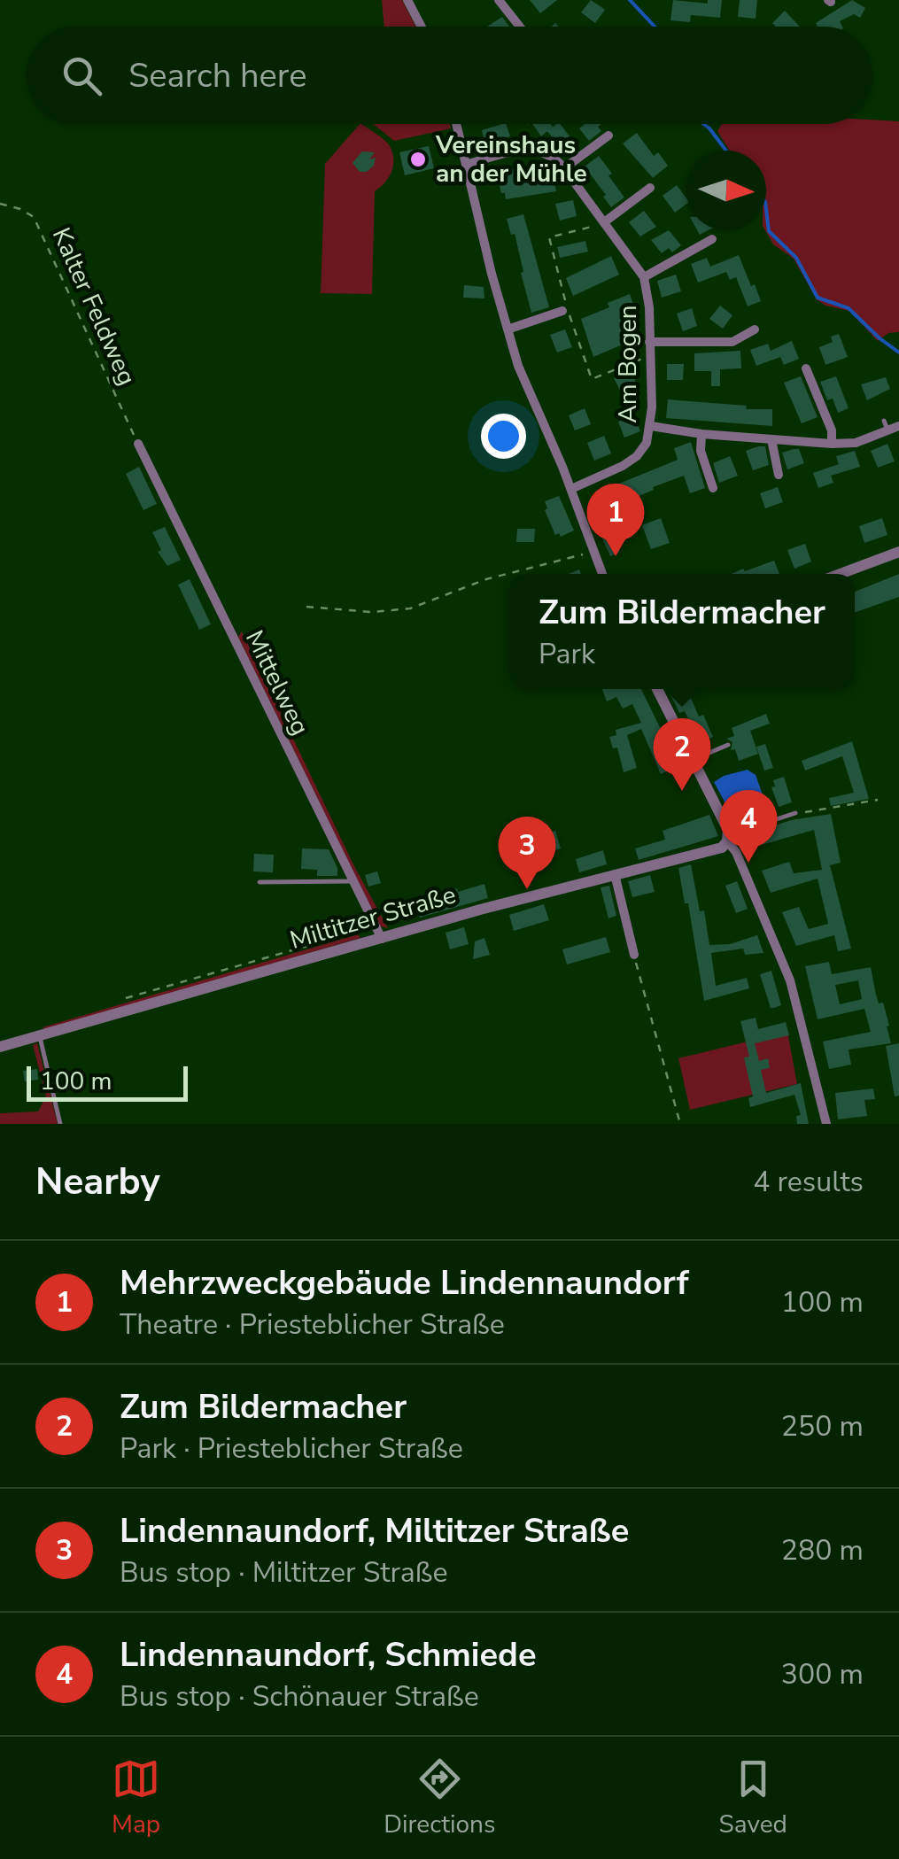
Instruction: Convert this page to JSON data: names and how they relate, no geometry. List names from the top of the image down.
{
  "streets": {
    "street": ["Am Bogen", "Mittelweg", "Miltitzer Straße"],
    "path": ["Kalter Feldweg"]
  },
  "crossings": [
    ["Kalter Feldweg", "Mittelweg"],
    ["Mittelweg", "Miltitzer Straße"]
  ],
  "places": ["Vereinshaus an der Mühle"],
  "scale_bar": "100 m",
  "north": "right",
  "page": {
    "search": "Search here",
    "pins": [
      "1",
      "2",
      "4",
      "3"
    ],
    "popup": ["Zum Bildermacher", "Park"],
    "scale": "100 m",
    "heading": ["Nearby", "4 results"],
    "list": [
      {
        "mark": "1",
        "name": "Mehrzweckgebäude Lindennaundorf",
        "note": "Theatre · Priesteblicher Straße",
        "value": "100 m"
      },
      {
        "mark": "2",
        "name": "Zum Bildermacher",
        "note": "Park · Priesteblicher Straße",
        "value": "250 m"
      },
      {
        "mark": "3",
        "name": "Lindennaundorf, Miltitzer Straße",
        "note": "Bus stop · Miltitzer Straße",
        "value": "280 m"
      },
      {
        "mark": "4",
        "name": "Lindennaundorf, Schmiede",
        "note": "Bus stop · Schönauer Straße",
        "value": "300 m"
      }
    ],
    "nav": ["Map", "Directions", "Saved"]
  }
}
